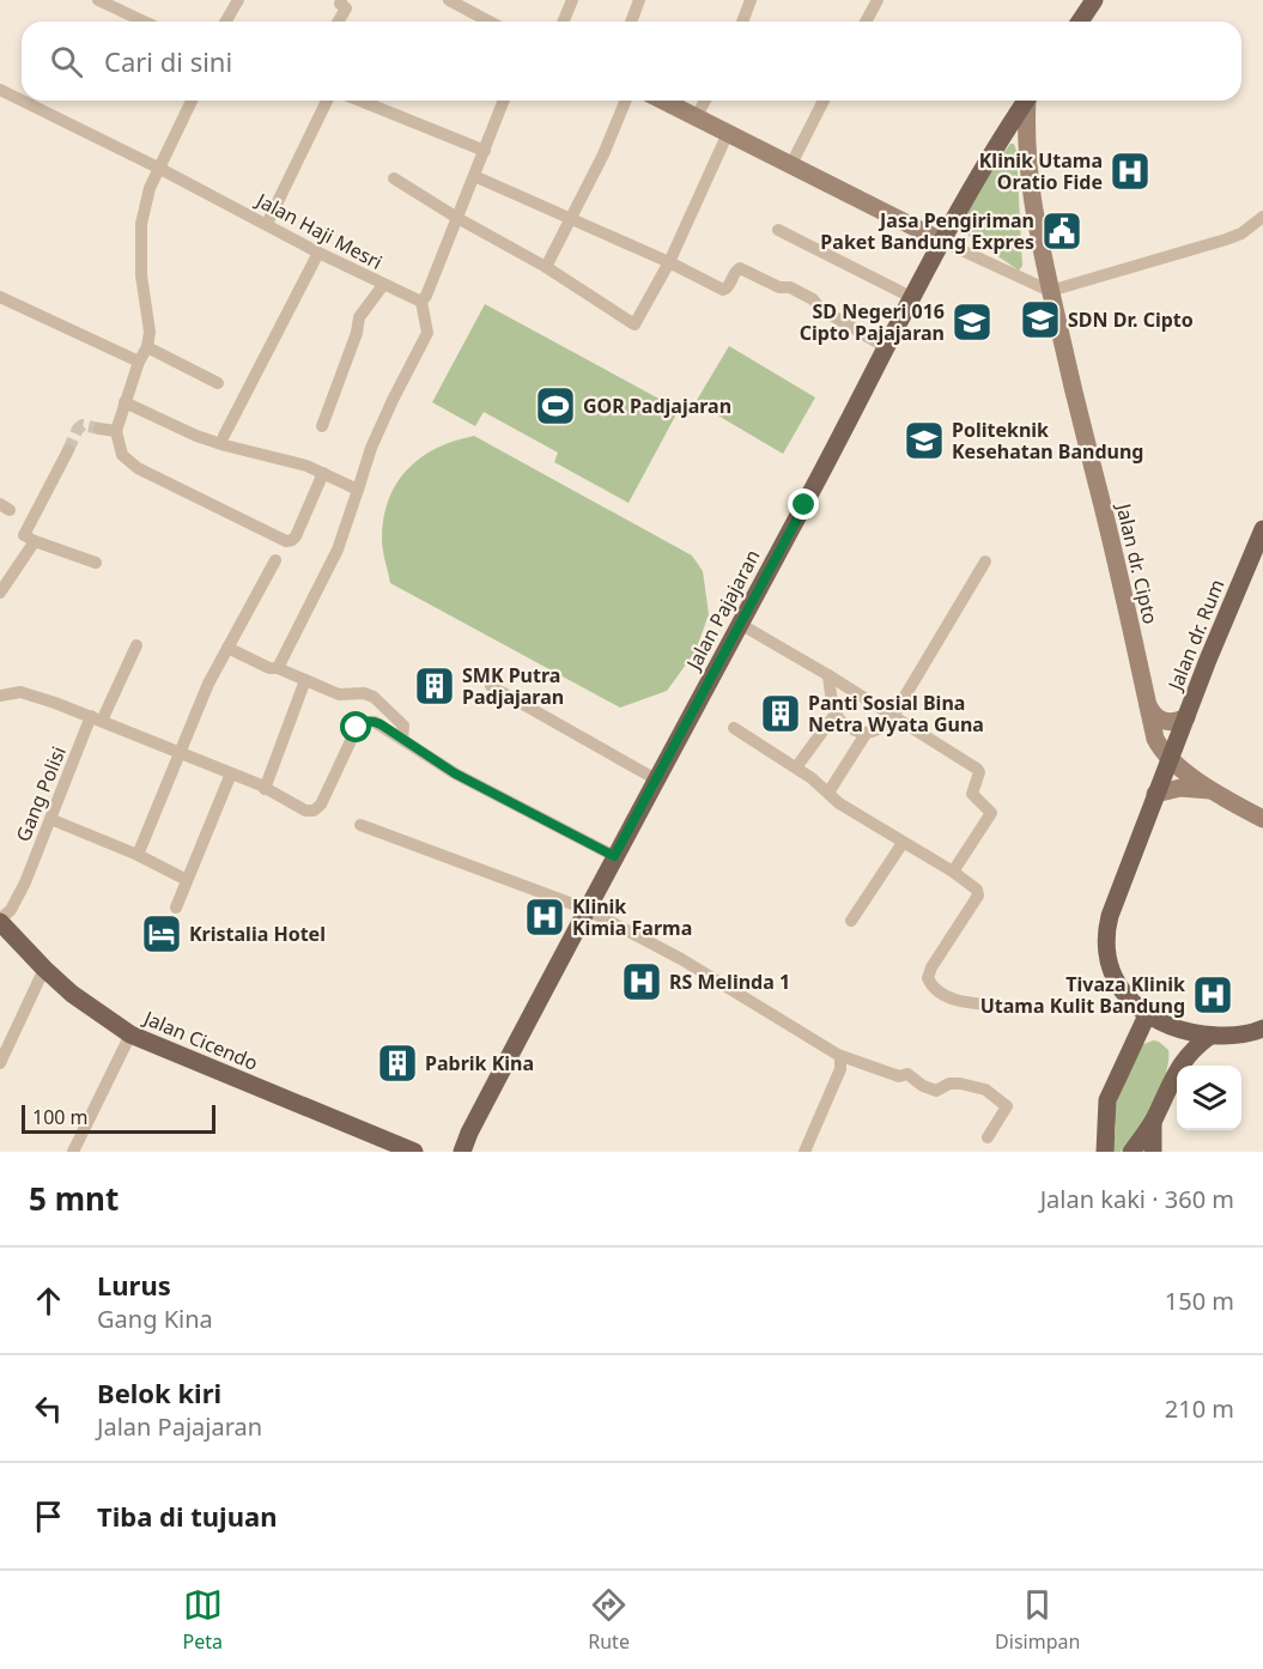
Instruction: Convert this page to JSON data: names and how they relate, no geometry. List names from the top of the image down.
{
  "streets": {
    "main road": [
      "Jalan dr. Cipto",
      "Jalan Pajajaran",
      "Jalan dr. Rum",
      "Jalan Cicendo"
    ],
    "street": ["Jalan Haji Mesri", "Gang Polisi"]
  },
  "crossings": [
    ["Jalan dr. Cipto", "Jalan dr. Rum"],
    ["Gang Polisi", "Jalan Cicendo"]
  ],
  "places": {
    "hospital": [
      "Klinik Utama Oratio Fide",
      "Klinik Kimia Farma",
      "RS Melinda 1",
      "Tivaza Klinik Utama Kulit Bandung"
    ],
    "public building": ["Jasa Pengiriman Paket Bandung Expres"],
    "school or university": ["SDN Dr. Cipto", "SD Negeri 016 Cipto Pajajaran", "Politeknik Kesehatan Bandung"],
    "sports": ["GOR Padjajaran"],
    "building": ["SMK Putra Padjajaran", "Panti Sosial Bina Netra Wyata Guna", "Pabrik Kina"],
    "hotel": ["Kristalia Hotel"]
  },
  "scale_bar": "100 m",
  "page": {
    "search": "Cari di sini",
    "scale": "100 m",
    "heading": ["5 mnt", "Jalan kaki · 360 m"],
    "list": [
      ["Lurus", "Gang Kina", "150 m"],
      ["Belok kiri", "Jalan Pajajaran", "210 m"],
      "Tiba di tujuan"
    ],
    "nav": ["Peta", "Rute", "Disimpan"]
  }
}
